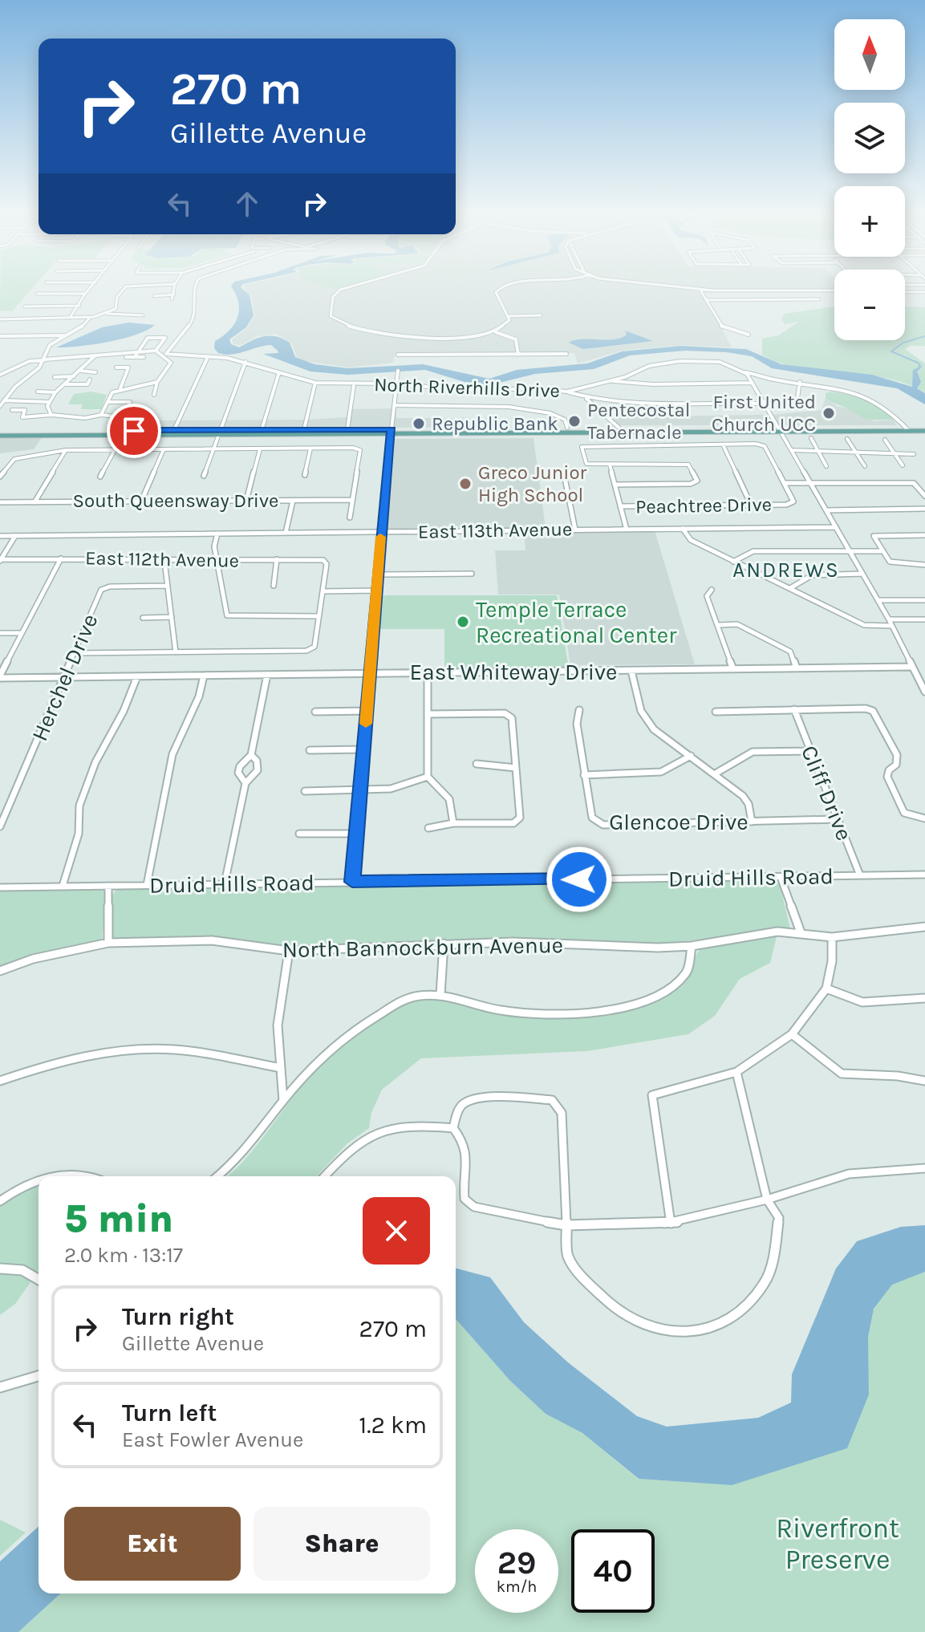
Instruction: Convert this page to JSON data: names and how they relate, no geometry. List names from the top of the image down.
{
  "streets": {
    "street": [
      "North Riverhills Drive",
      "South Queensway Drive",
      "Peachtree Drive",
      "East 113th Avenue",
      "East 112th Avenue",
      "East Whiteway Drive",
      "Herchel Drive",
      "Cliff Drive",
      "Glencoe Drive",
      "Druid Hills Road",
      "North Bannockburn Avenue"
    ]
  },
  "crossings": [
    ["East Whiteway Drive", "Herchel Drive"],
    ["Cliff Drive", "Glencoe Drive"],
    ["Cliff Drive", "Druid Hills Road"]
  ],
  "districts": ["ANDREWS"],
  "parks": ["Riverfront Preserve"],
  "places": [
    "First United Church UCC",
    "Pentecostal Tabernacle",
    "Republic Bank",
    "Greco Junior High School",
    "Temple Terrace Recreational Center"
  ],
  "north": "top",
  "page": {
    "map_buttons": ["+", "−"],
    "turn": ["270 m", "Gillette Avenue"],
    "heading": ["5 min", "2.0 km · 13:17"],
    "list": [
      {
        "name": "Turn right",
        "note": "Gillette Avenue",
        "value": "270 m"
      },
      {
        "name": "Turn left",
        "note": "East Fowler Avenue",
        "value": "1.2 km"
      }
    ],
    "buttons": ["Exit", "Share"],
    "speed": "29 km/h",
    "limit": "40"
  }
}
